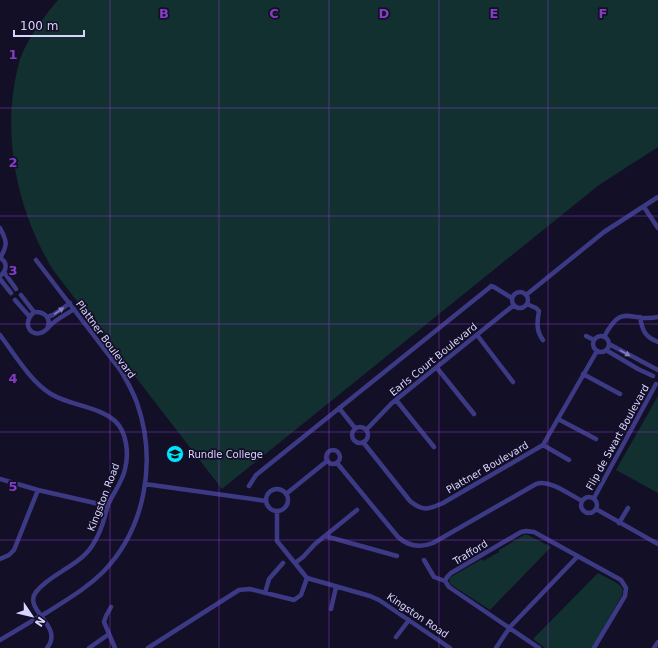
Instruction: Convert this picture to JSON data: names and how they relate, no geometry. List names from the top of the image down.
{
  "streets": {
    "street": [
      "Plattner Boulevard",
      "Earls Court Boulevard",
      "Flip de Swart Boulevard",
      "Kingston Road",
      "Trafford"
    ]
  },
  "crossings": [
    ["Plattner Boulevard", "Earls Court Boulevard"]
  ],
  "places": {
    "school or university": ["Rundle College"]
  },
  "scale_bar": "100 m",
  "north": "bottom right",
  "grid": {
    "columns": [
      "B",
      "C",
      "D",
      "E",
      "F"
    ],
    "rows": [
      "1",
      "2",
      "3",
      "4",
      "5"
    ]
  }
}
